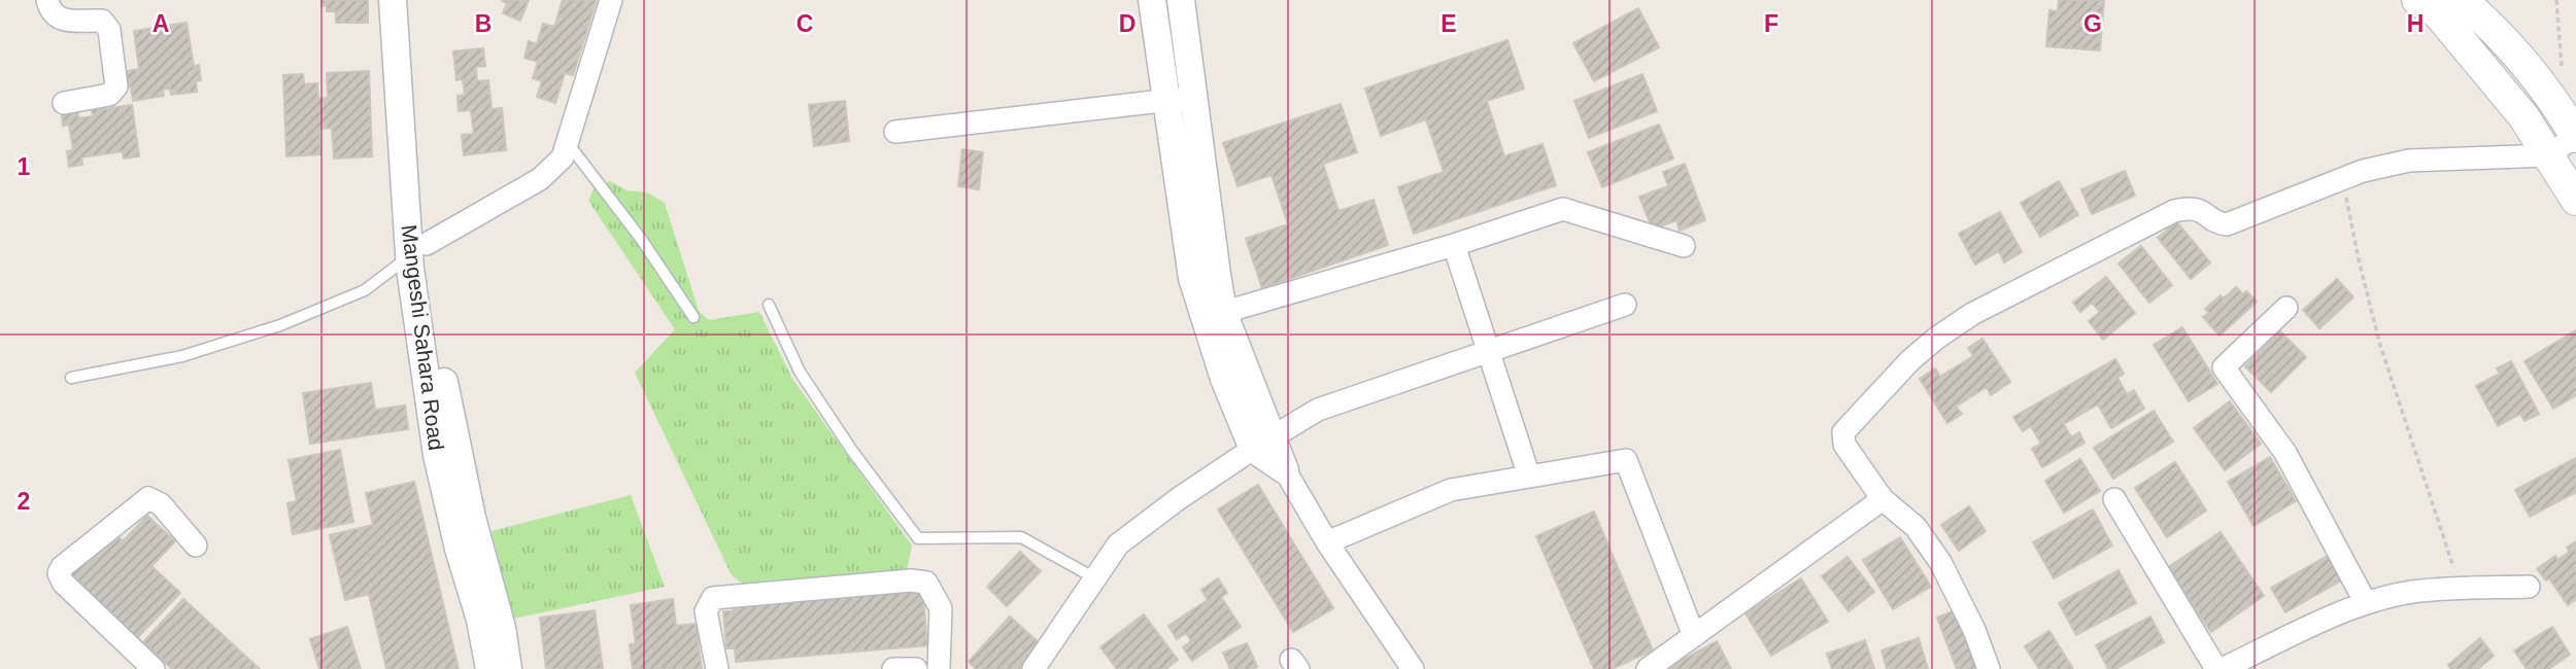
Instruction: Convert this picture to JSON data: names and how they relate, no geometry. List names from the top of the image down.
{
  "streets": {
    "street": ["Mangeshi Sahara Road"]
  },
  "grid": {
    "columns": [
      "A",
      "B",
      "C",
      "D",
      "E",
      "F",
      "G",
      "H"
    ],
    "rows": ["1", "2"]
  }
}
